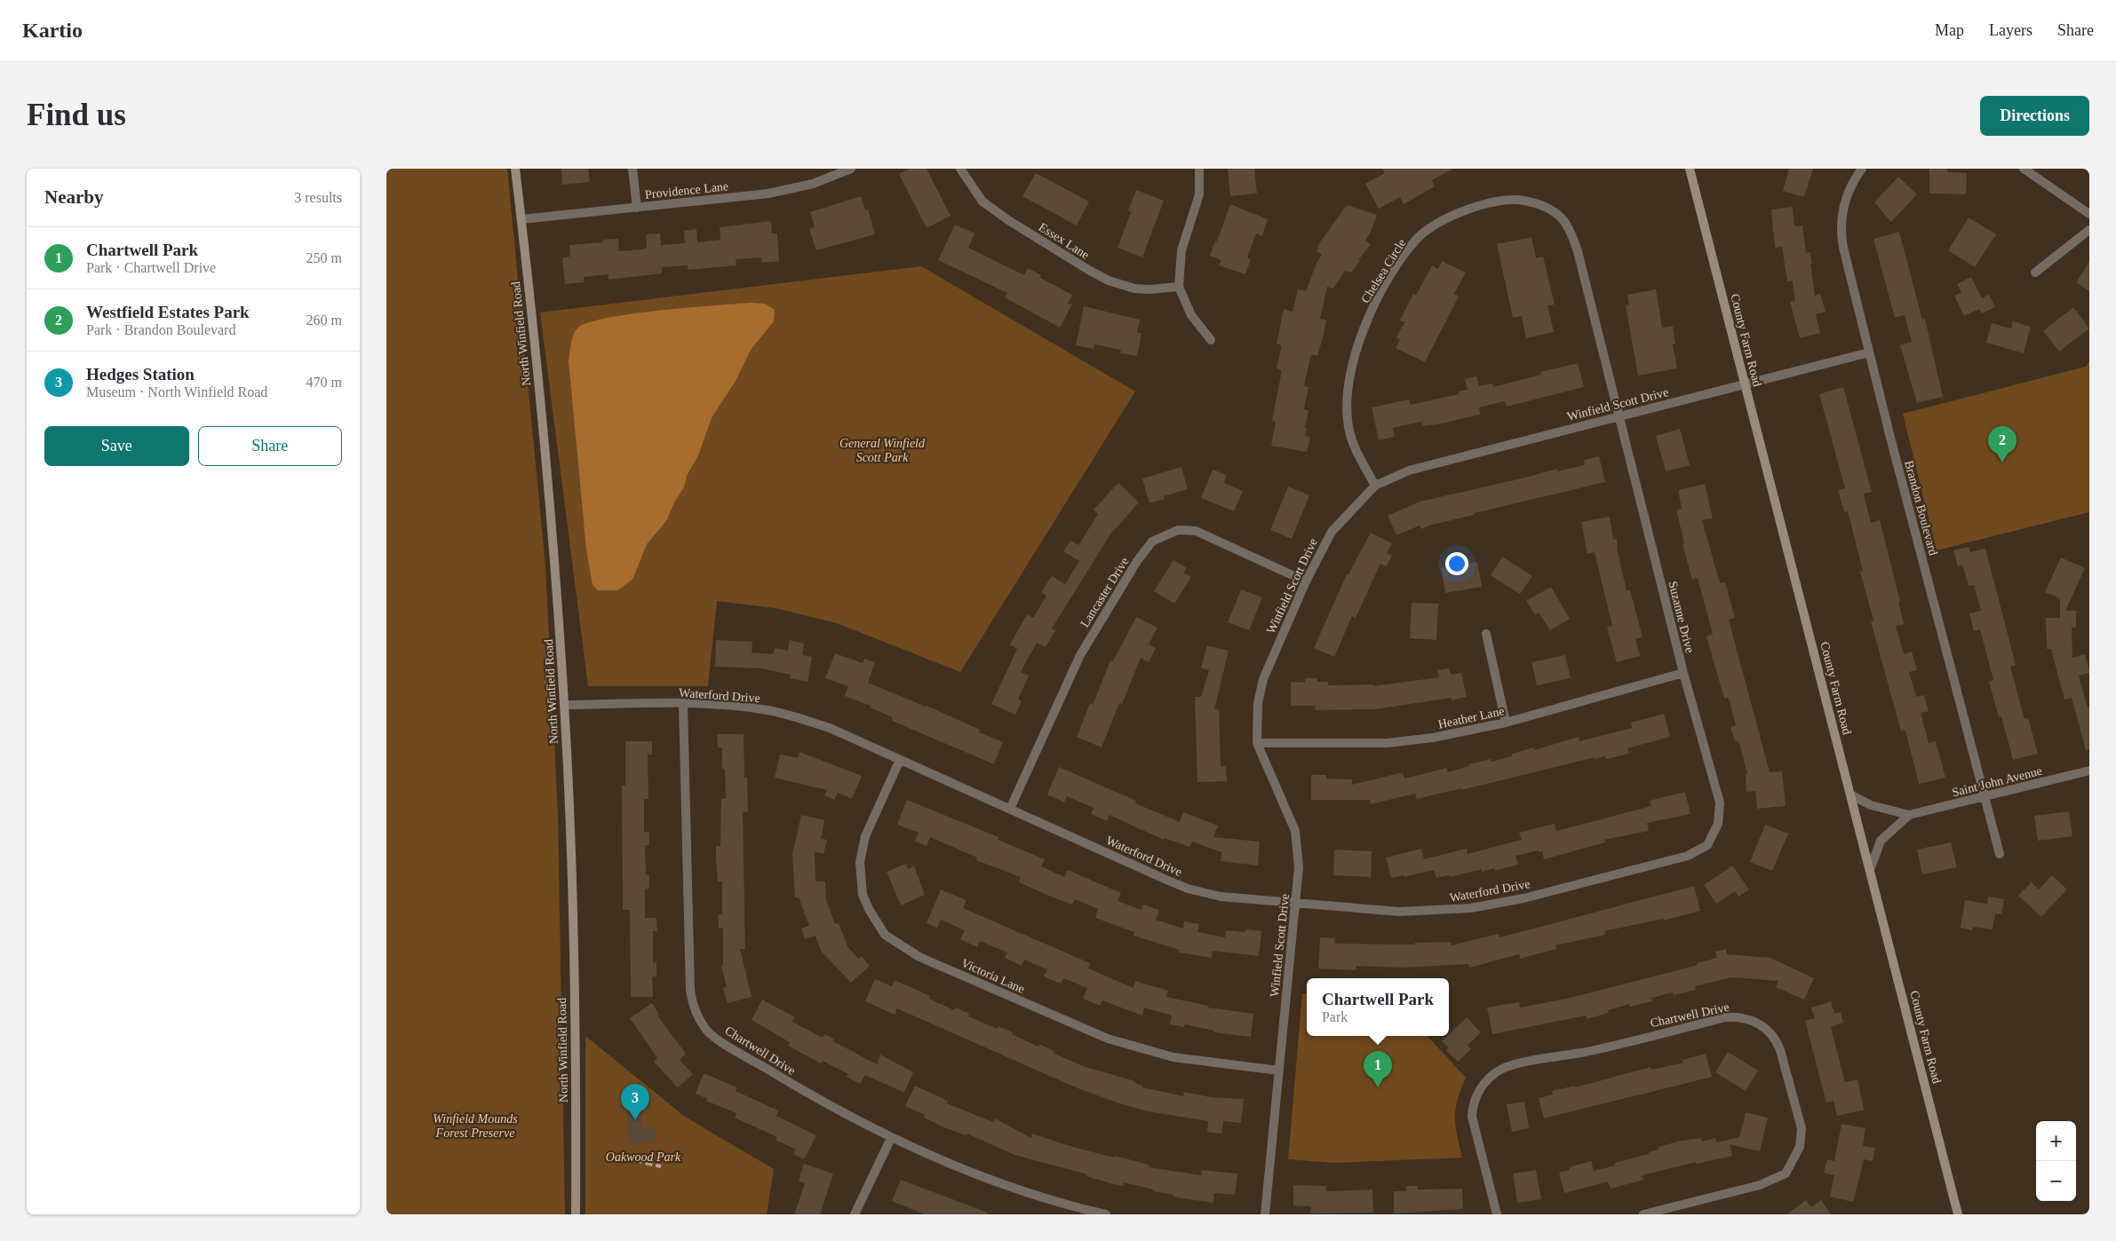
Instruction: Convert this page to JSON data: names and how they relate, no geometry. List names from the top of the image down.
{
  "streets": {
    "main road": ["North Winfield Road", "County Farm Road"],
    "street": [
      "Providence Lane",
      "Essex Lane",
      "Chelsea Circle",
      "Winfield Scott Drive",
      "Brandon Boulevard",
      "Lancaster Drive",
      "Suzanne Drive",
      "Waterford Drive",
      "Heather Lane",
      "Saint John Avenue",
      "Victoria Lane",
      "Chartwell Drive"
    ]
  },
  "crossings": [
    ["Providence Lane", "North Winfield Road"],
    ["Chelsea Circle", "Winfield Scott Drive"],
    ["Chelsea Circle", "Suzanne Drive"],
    ["North Winfield Road", "Waterford Drive"],
    ["County Farm Road", "Winfield Scott Drive"],
    ["Winfield Scott Drive", "Brandon Boulevard"],
    ["Winfield Scott Drive", "Lancaster Drive"],
    ["Winfield Scott Drive", "Suzanne Drive"],
    ["Winfield Scott Drive", "Waterford Drive"],
    ["Winfield Scott Drive", "Heather Lane"],
    ["Winfield Scott Drive", "Victoria Lane"],
    ["Brandon Boulevard", "Saint John Avenue"],
    ["Lancaster Drive", "Waterford Drive"],
    ["Suzanne Drive", "Waterford Drive"],
    ["Suzanne Drive", "Heather Lane"],
    ["Waterford Drive", "Victoria Lane"],
    ["Waterford Drive", "Chartwell Drive"]
  ],
  "parks": ["General Winfield Scott Park", "Winfield Mounds Forest Preserve", "Oakwood Park"],
  "page": {
    "header": "Kartio",
    "nav": ["Map", "Layers", "Share"],
    "buttons": [
      "Directions",
      ["Save", "Share"]
    ],
    "title": "Find us",
    "heading": ["Nearby", "3 results"],
    "list": [
      {
        "mark": "1",
        "name": "Chartwell Park",
        "note": "Park · Chartwell Drive",
        "value": "250 m"
      },
      {
        "mark": "2",
        "name": "Westfield Estates Park",
        "note": "Park · Brandon Boulevard",
        "value": "260 m"
      },
      {
        "mark": "3",
        "name": "Hedges Station",
        "note": "Museum · North Winfield Road",
        "value": "470 m"
      }
    ],
    "pins": ["2", "1", "3"],
    "popup": ["Chartwell Park", "Park"],
    "map_buttons": ["+", "−"]
  }
}
